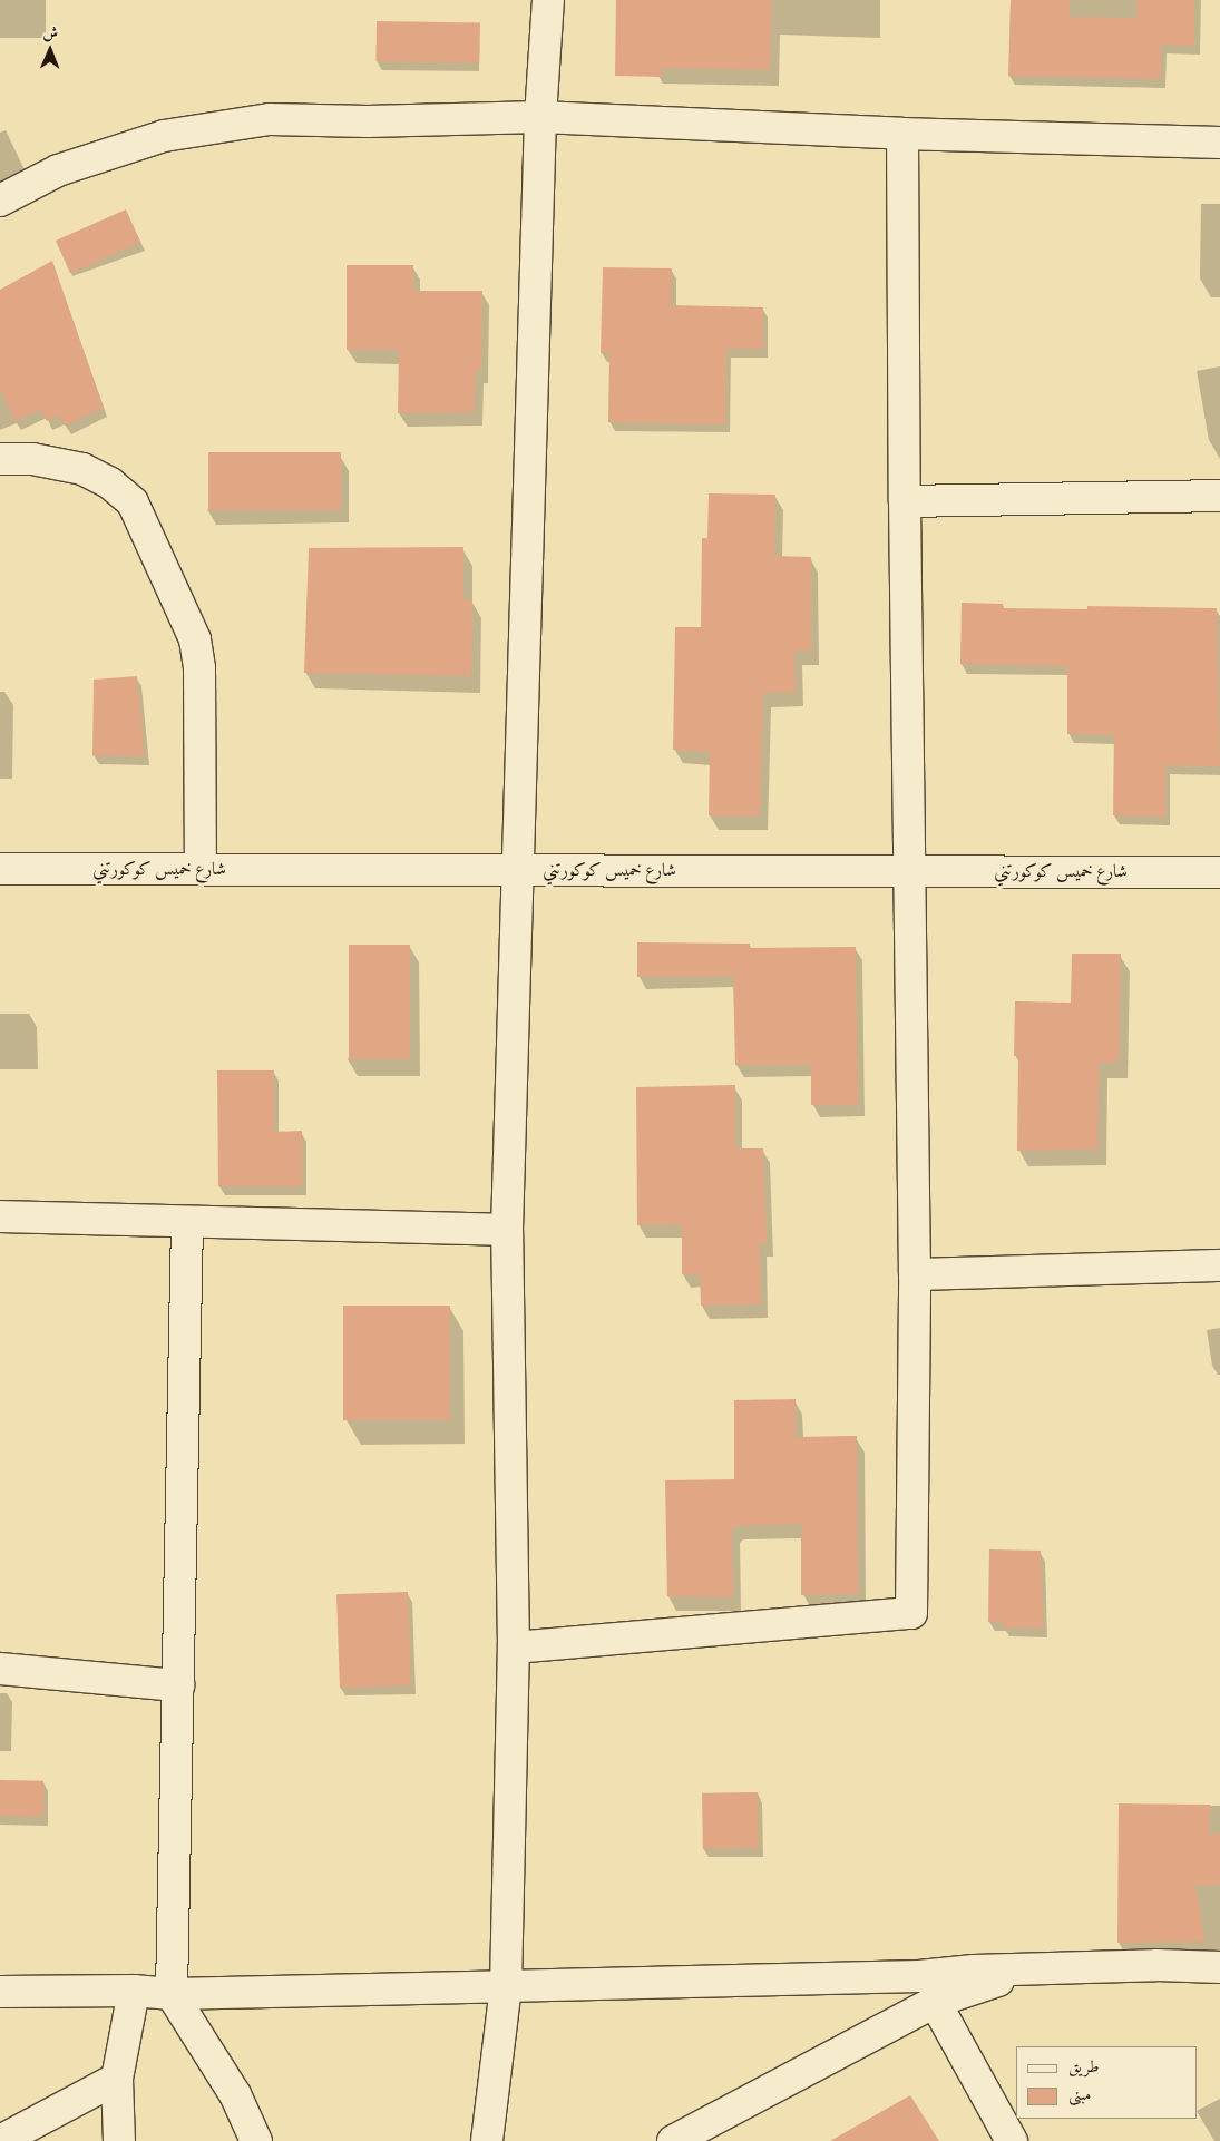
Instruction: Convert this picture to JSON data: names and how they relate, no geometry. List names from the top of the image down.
{
  "streets": {
    "street": ["شارع خميس كوكورتني"]
  },
  "legend": ["طريق", "مبنى"],
  "north": "top"
}
